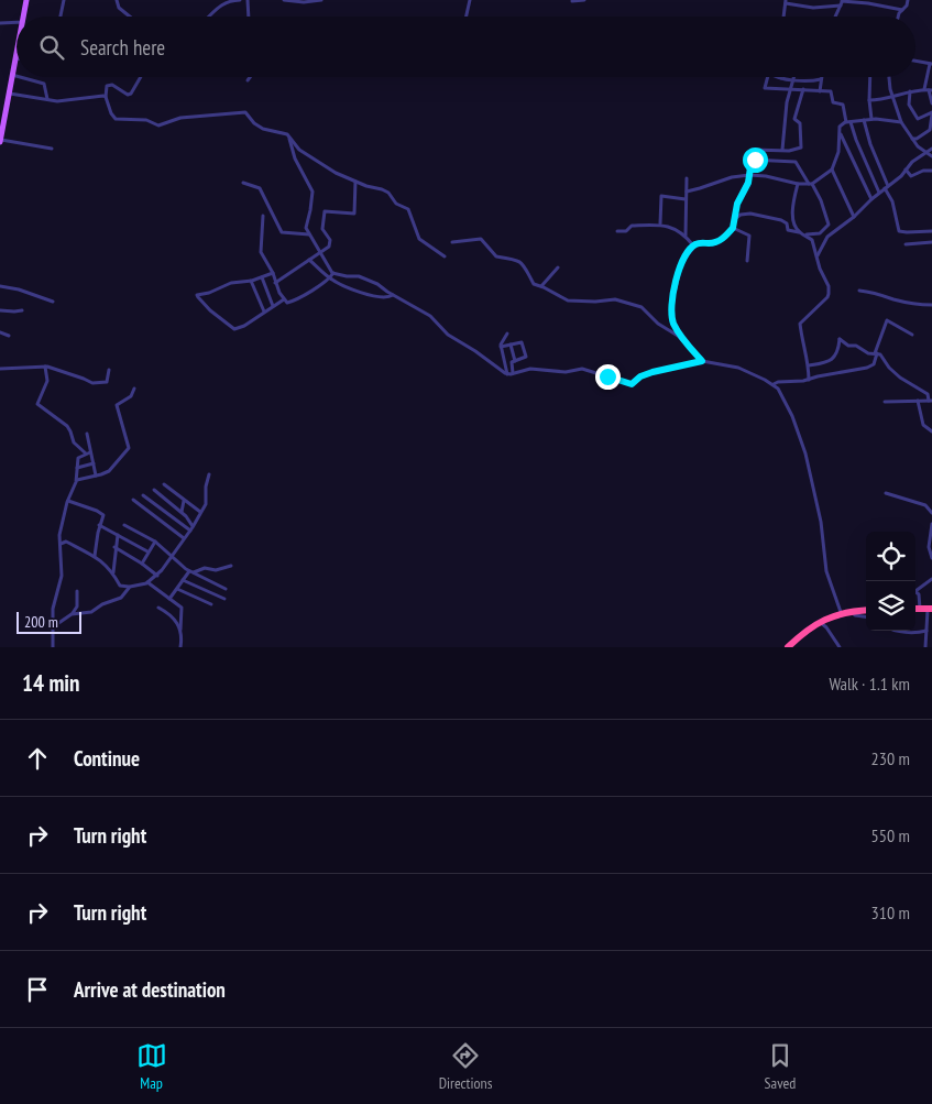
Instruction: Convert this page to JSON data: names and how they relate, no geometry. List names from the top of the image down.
{
  "scale_bar": "200 m",
  "page": {
    "search": "Search here",
    "scale": "200 m",
    "heading": ["14 min", "Walk · 1.1 km"],
    "list": [
      ["Continue", "230 m"],
      ["Turn right", "550 m"],
      ["Turn right", "310 m"],
      "Arrive at destination"
    ],
    "nav": ["Map", "Directions", "Saved"]
  }
}
